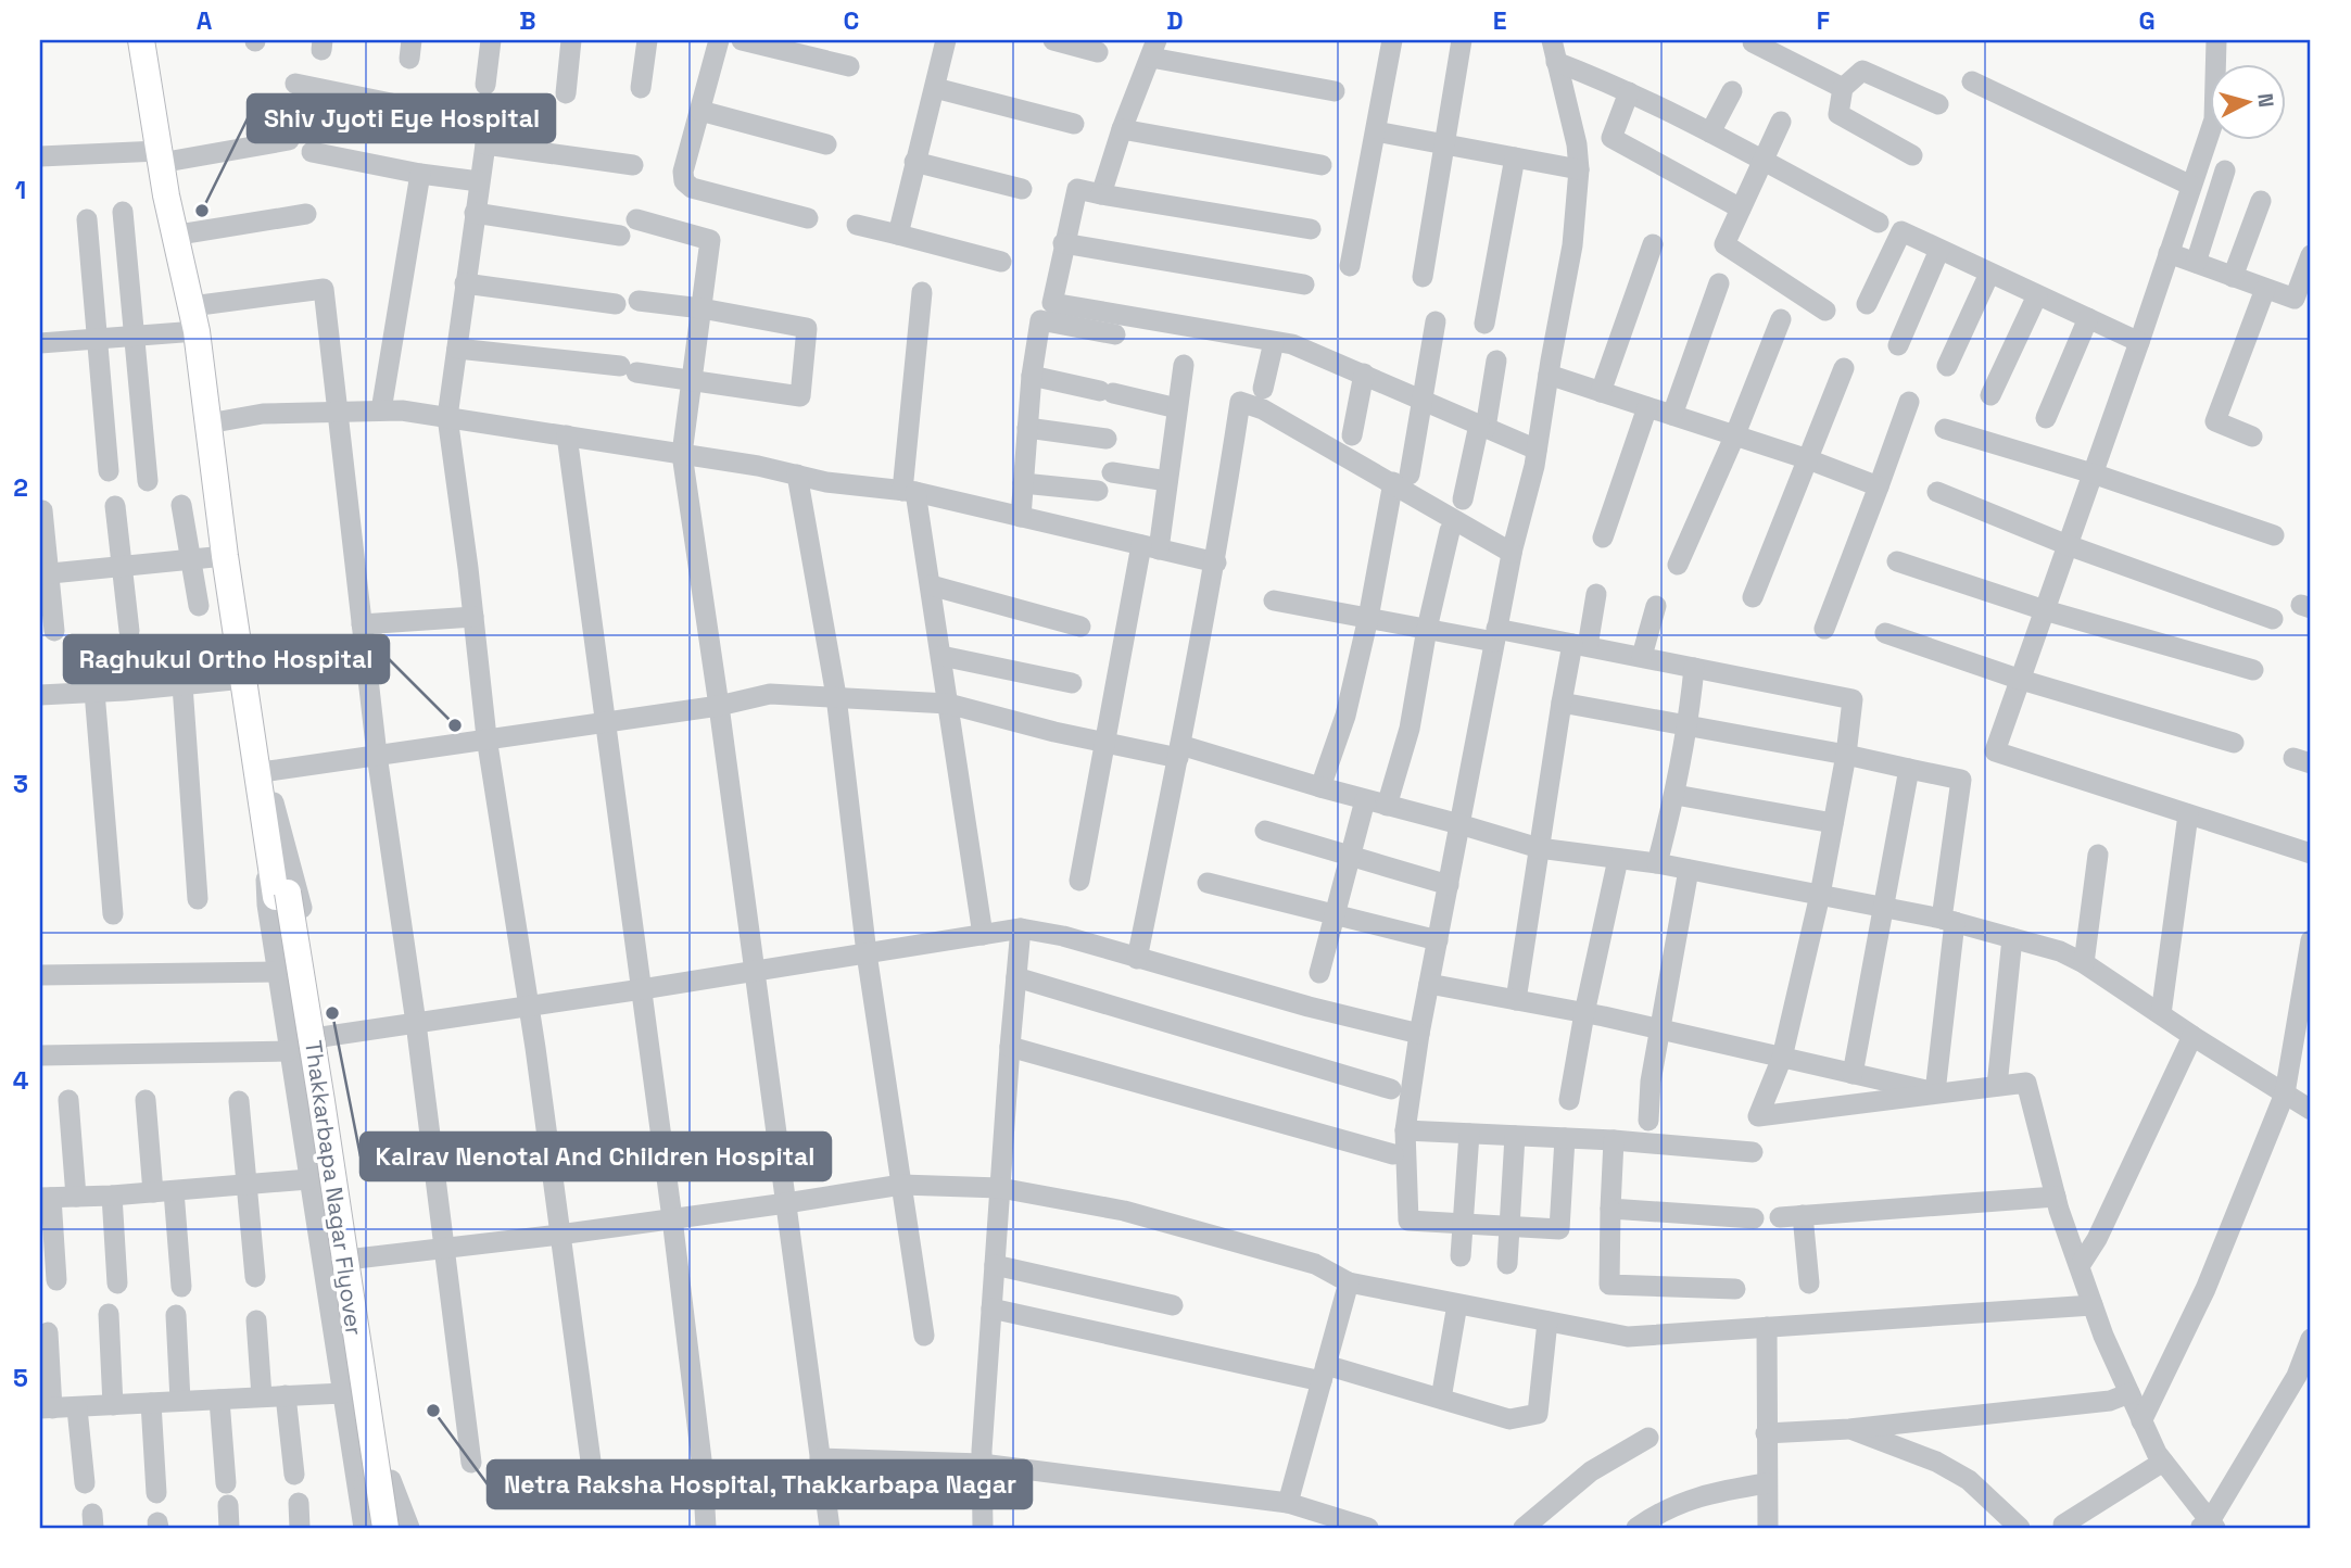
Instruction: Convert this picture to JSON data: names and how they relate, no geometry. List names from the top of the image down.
{
  "streets": {
    "main road": ["Thakkarbapa Nagar Flyover"]
  },
  "places": [
    "Shiv Jyoti Eye Hospital",
    "Raghukul Ortho Hospital",
    "Kalrav Nenotal And Children Hospital",
    "Netra Raksha Hospital, Thakkarbapa Nagar"
  ],
  "north": "right",
  "grid": {
    "columns": [
      "A",
      "B",
      "C",
      "D",
      "E",
      "F",
      "G"
    ],
    "rows": [
      "1",
      "2",
      "3",
      "4",
      "5"
    ]
  }
}
